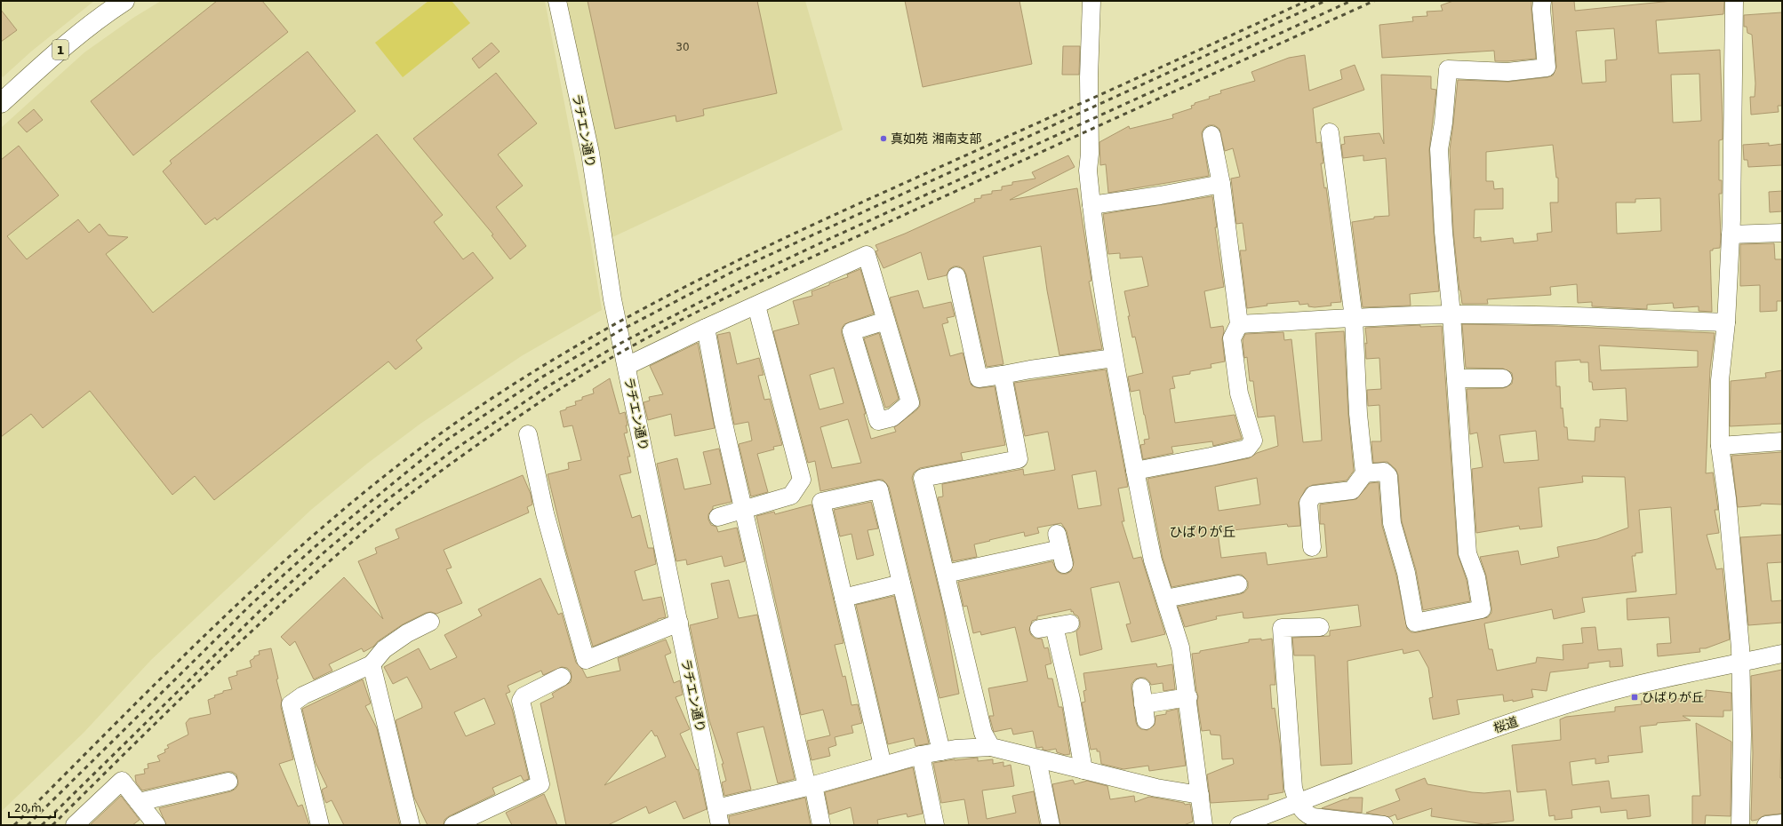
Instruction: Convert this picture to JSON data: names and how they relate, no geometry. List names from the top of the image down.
{
  "streets": {
    "highway": ["1"],
    "street": ["ラチエン通り", "桜道"]
  },
  "districts": ["ひばりが丘"],
  "places": {
    "other": ["真如苑 湘南支部"],
    "transit": ["ひばりが丘"]
  },
  "house_numbers": ["30"],
  "scale_bar": "20 m"
}
